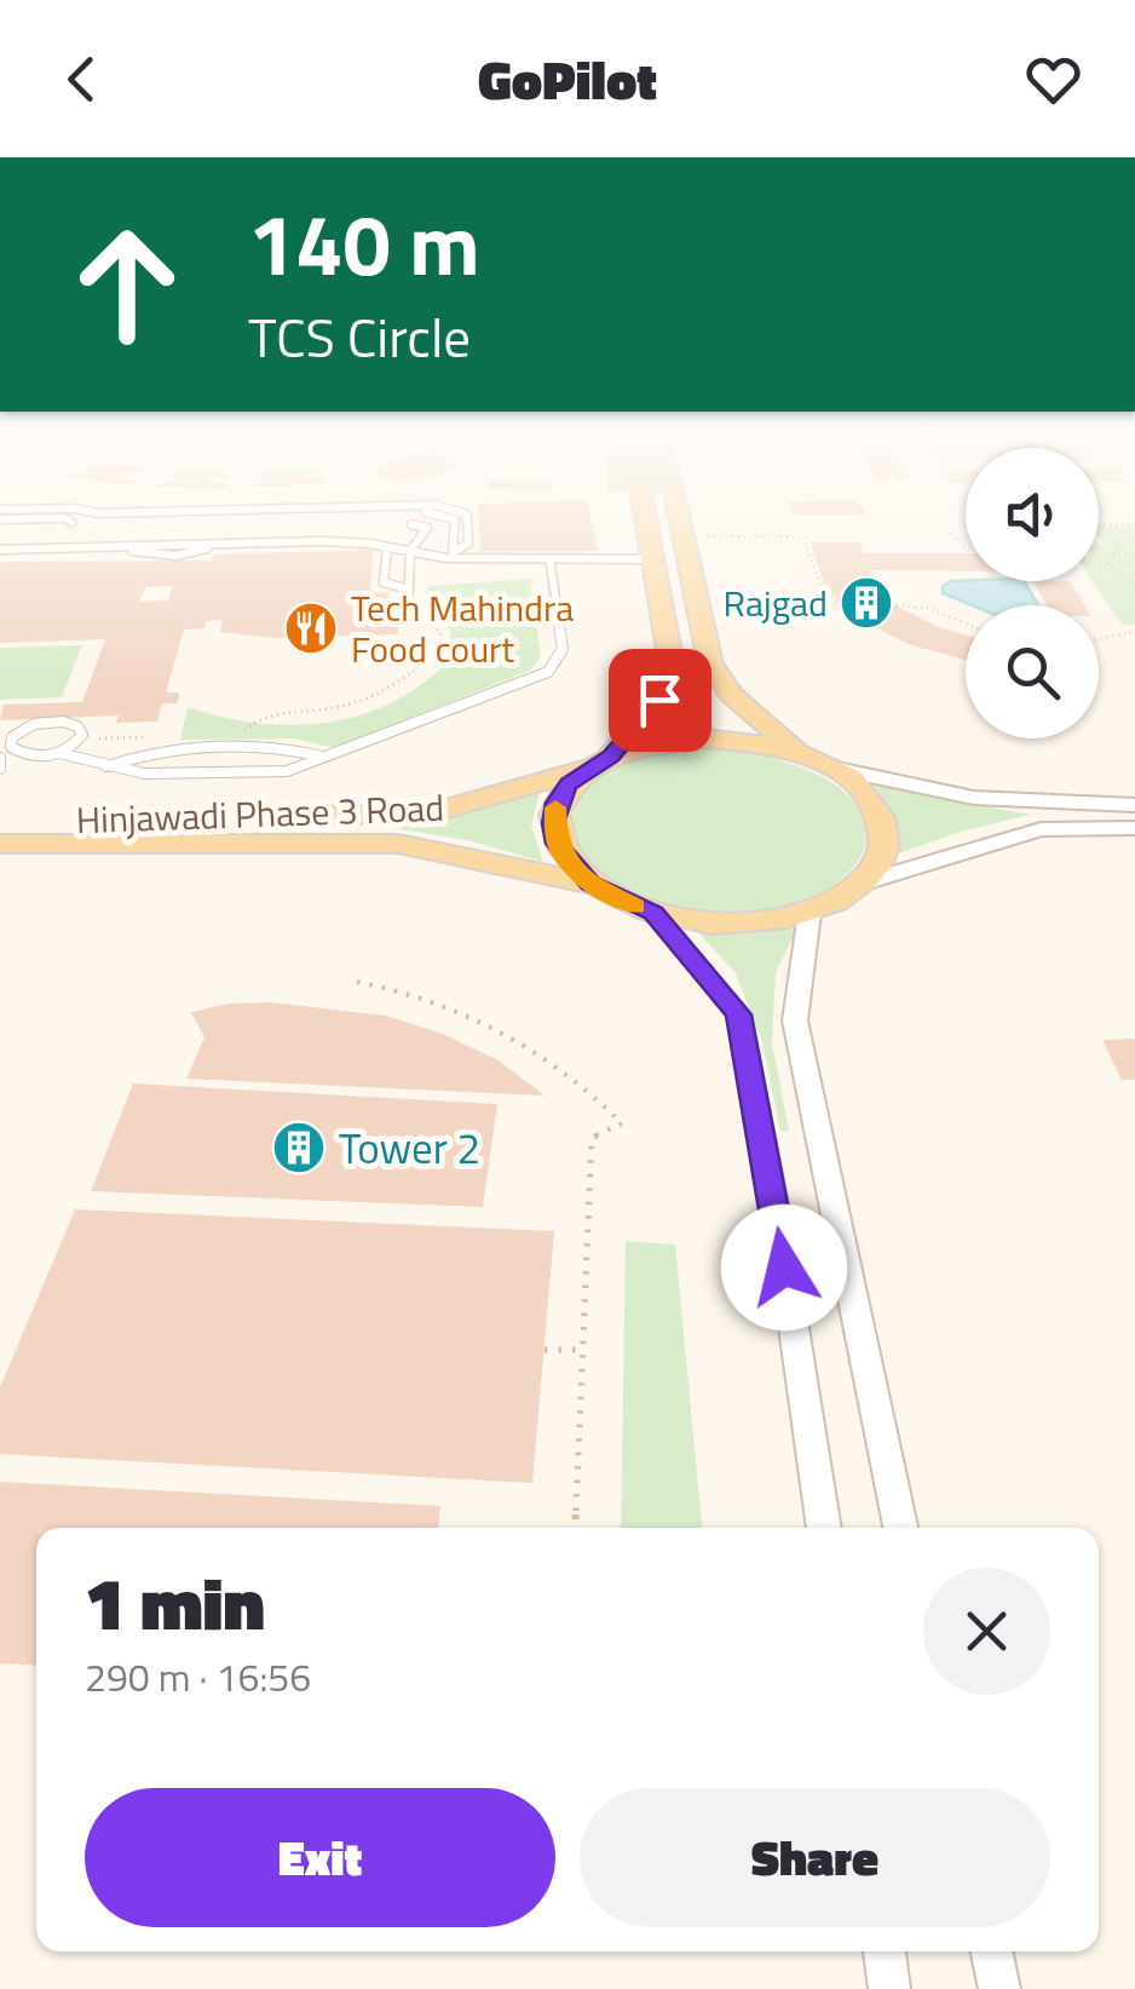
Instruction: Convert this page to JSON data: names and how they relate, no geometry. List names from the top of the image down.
{
  "streets": {
    "main road": ["Hinjawadi Phase 3 Road"]
  },
  "places": {
    "building": ["Rajgad", "Tower 2"],
    "restaurant": ["Tech Mahindra Food court"]
  },
  "page": {
    "header": "GoPilot",
    "turn": ["140 m", "TCS Circle"],
    "heading": ["1 min", "290 m · 16:56"],
    "buttons": ["Exit", "Share"]
  }
}
